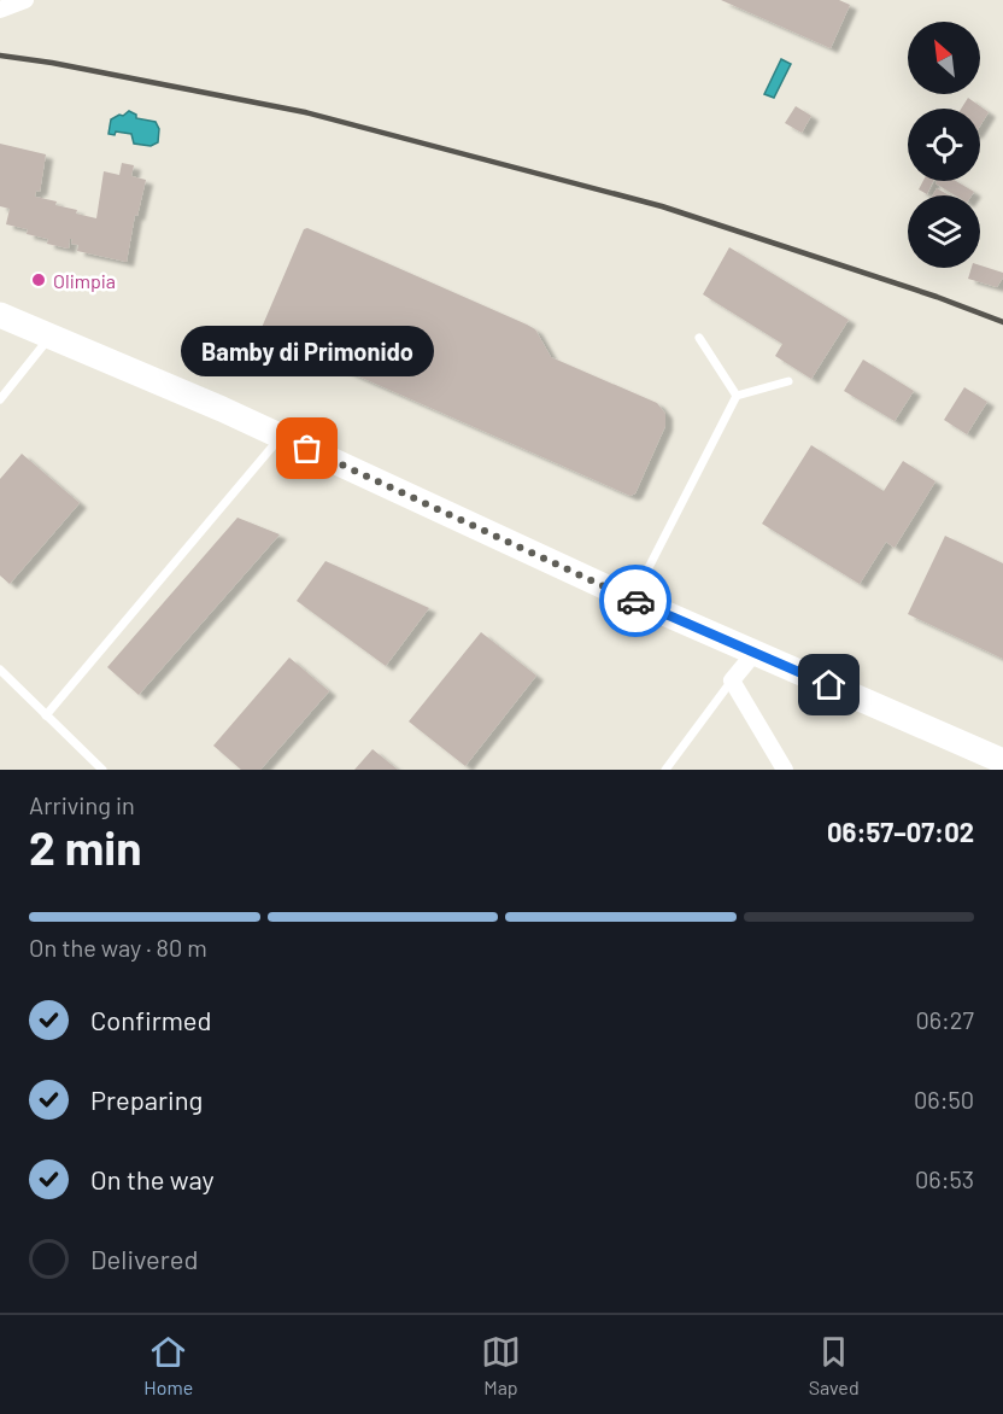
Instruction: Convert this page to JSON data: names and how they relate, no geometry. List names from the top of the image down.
{
  "places": ["Olimpia", "Bamby di Primonido"],
  "north": "top left",
  "page": {
    "bubble": "Bamby di Primonido",
    "heading": ["2 min", "Arriving in", "06:57–07:02"],
    "bar": "On the way · 80 m",
    "list": [
      ["Confirmed", "06:27"],
      ["Preparing", "06:50"],
      ["On the way", "06:53"],
      "Delivered"
    ],
    "tabs": ["Home", "Map", "Saved"]
  }
}
